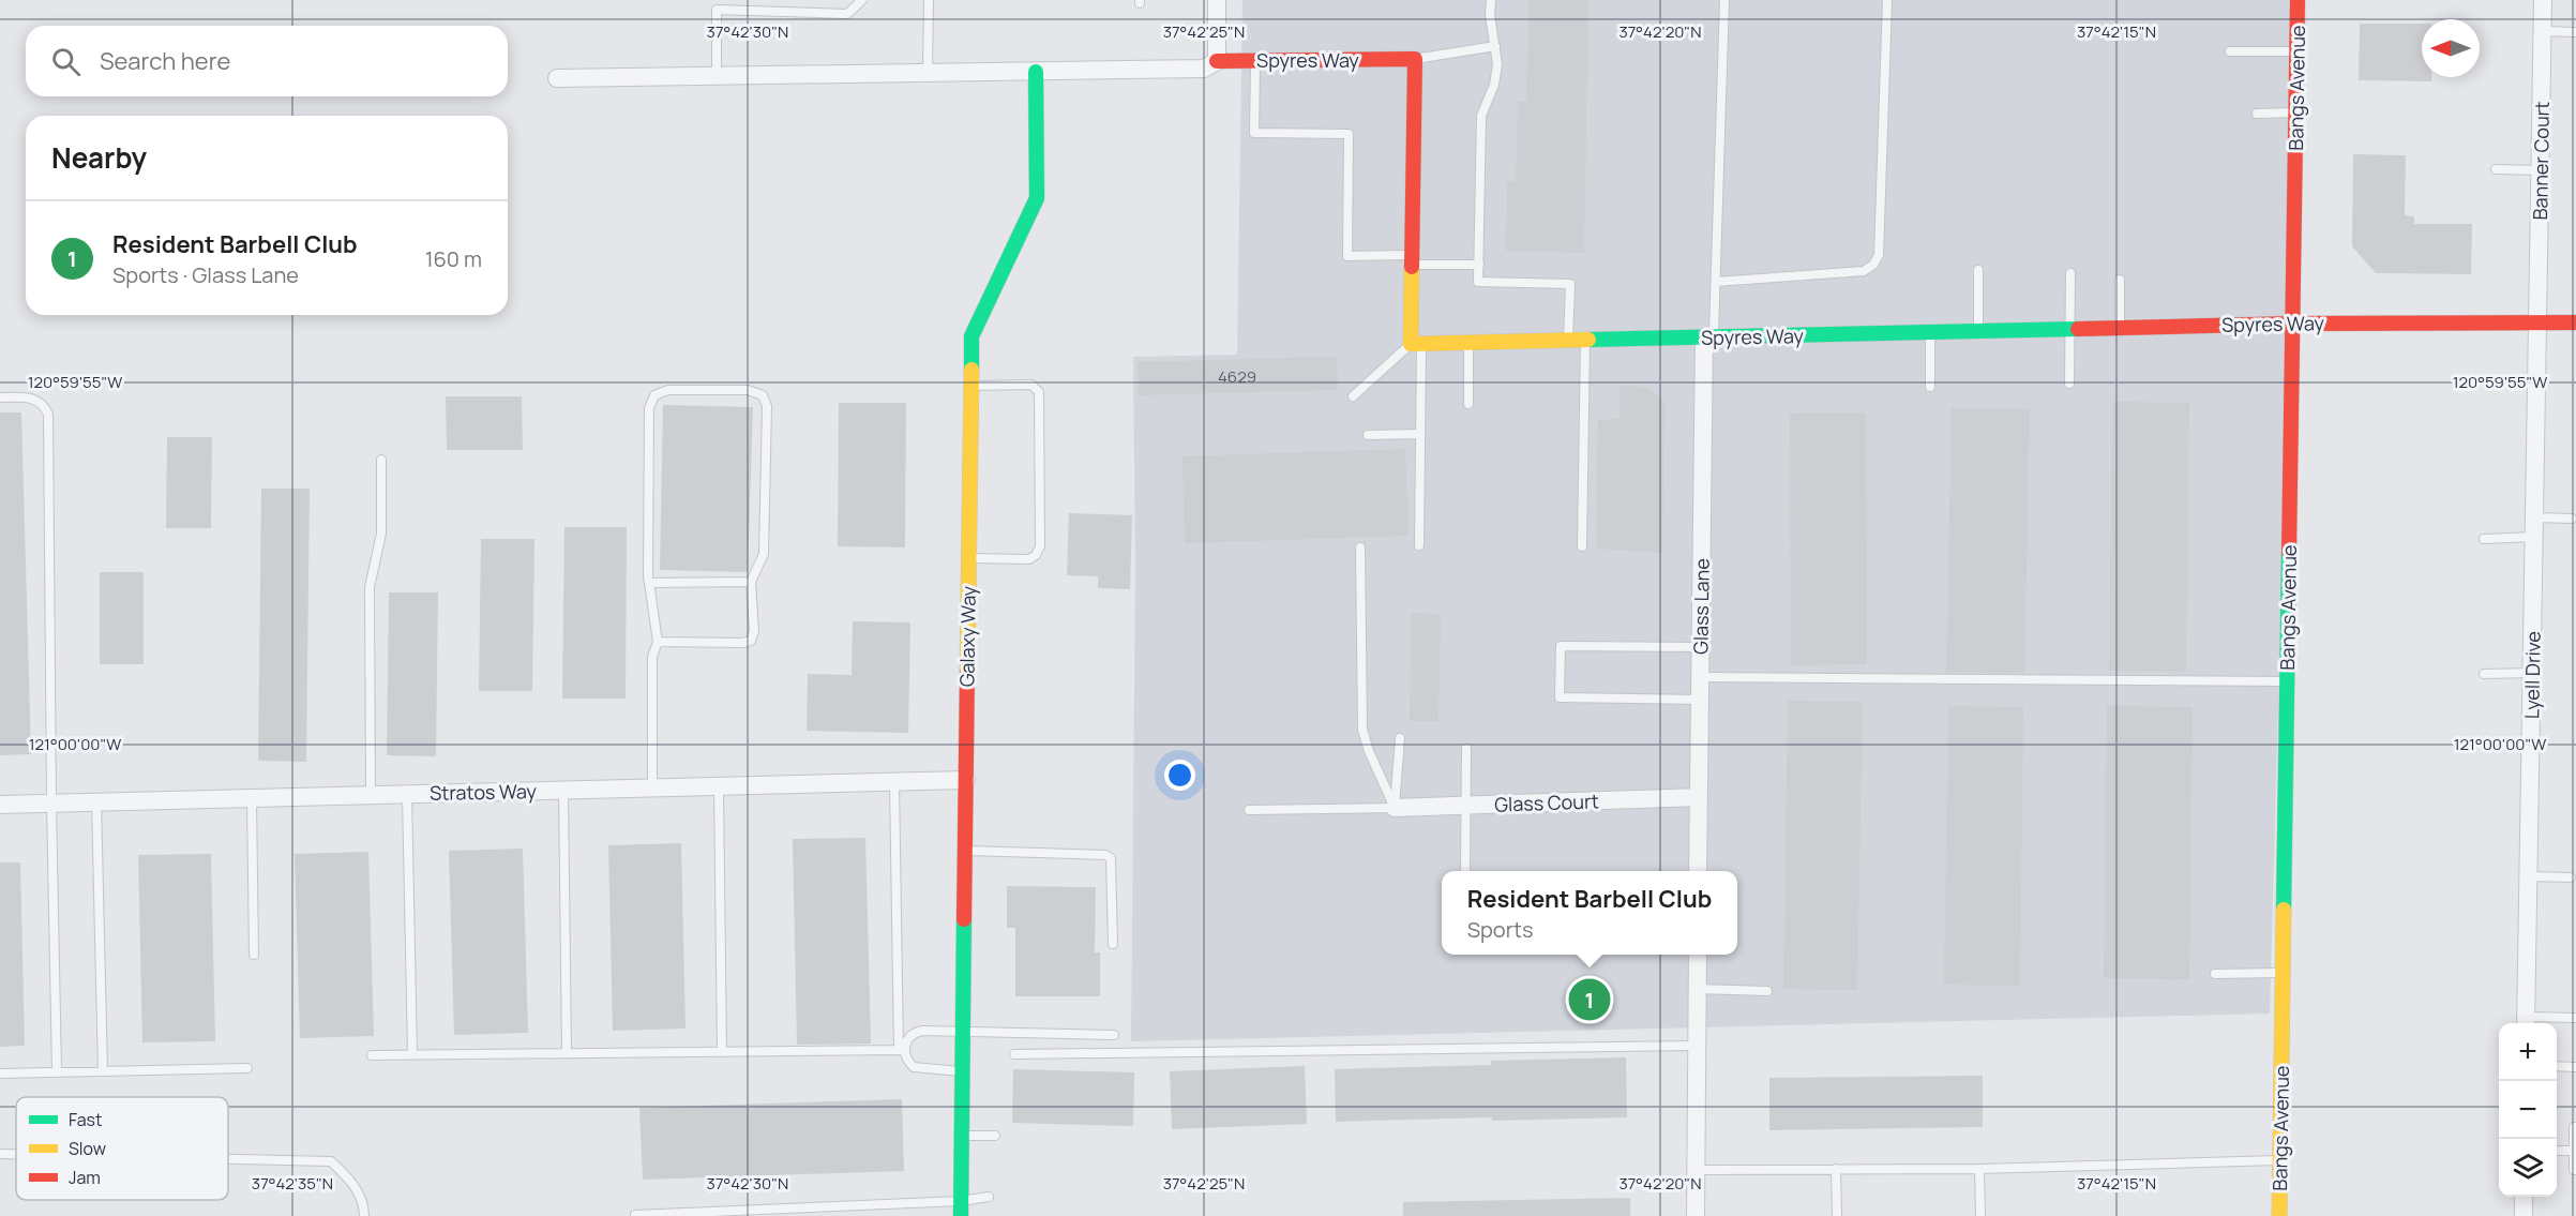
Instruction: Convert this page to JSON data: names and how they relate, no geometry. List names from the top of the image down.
{
  "streets": {
    "street": [
      "Spyres Way",
      "Bangs Avenue",
      "Banner Court",
      "Glass Lane",
      "Galaxy Way",
      "Lyell Drive",
      "Stratos Way",
      "Glass Court"
    ]
  },
  "crossings": [
    ["Spyres Way", "Bangs Avenue"],
    ["Spyres Way", "Banner Court"],
    ["Spyres Way", "Glass Lane"],
    ["Spyres Way", "Lyell Drive"],
    ["Banner Court", "Lyell Drive"],
    ["Glass Lane", "Glass Court"],
    ["Galaxy Way", "Stratos Way"]
  ],
  "house_numbers": ["4629"],
  "legend": ["Fast", "Slow", "Jam"],
  "north": "left",
  "page": {
    "search": "Search here",
    "heading": "Nearby",
    "list": [
      {
        "mark": "1",
        "name": "Resident Barbell Club",
        "note": "Sports · Glass Lane",
        "value": "160 m"
      }
    ],
    "popup": ["Resident Barbell Club", "Sports"],
    "pins": "1",
    "map_buttons": ["+", "−"]
  },
  "coordinates": [
    "37°42'30\"N",
    "37°42'25\"N",
    "37°42'20\"N",
    "37°42'15\"N",
    "120°59'55\"W",
    "121°00'00\"W",
    "37°42'35\"N"
  ]
}
